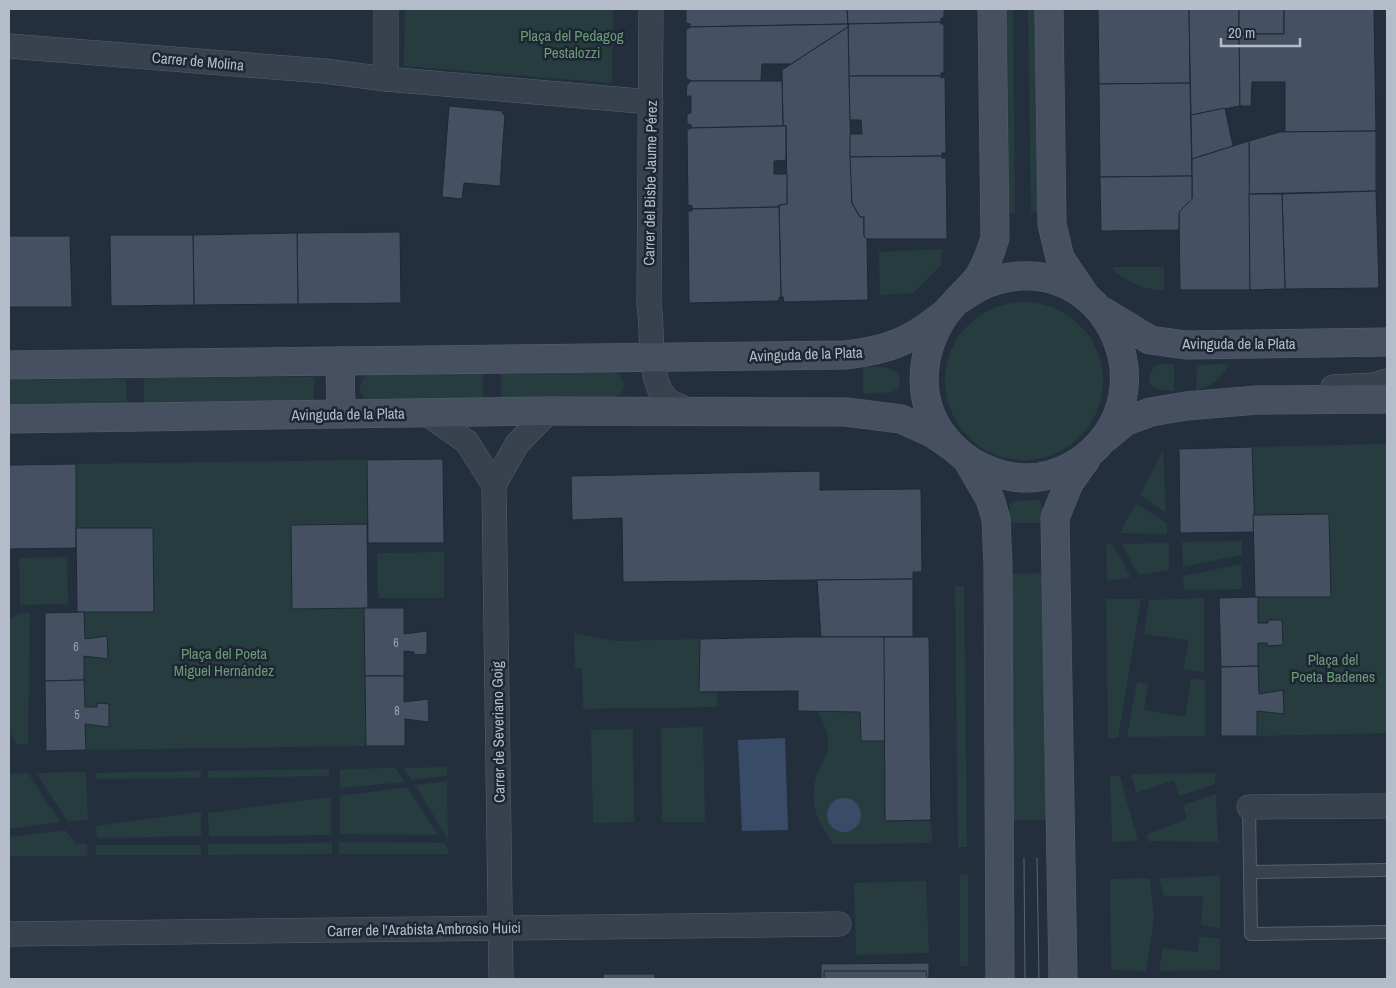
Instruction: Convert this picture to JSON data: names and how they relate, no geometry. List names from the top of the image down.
{
  "streets": {
    "main road": ["Avinguda de la Plata"],
    "street": [
      "Carrer de Molina",
      "Carrer del Bisbe Jaume Pérez",
      "Carrer de Severiano Goig",
      "Carrer de l'Arabista Ambrosio Huici"
    ]
  },
  "crossings": [
    ["Carrer del Bisbe Jaume Pérez", "Avinguda de la Plata"],
    ["Carrer de Severiano Goig", "Carrer de l'Arabista Ambrosio Huici"]
  ],
  "parks": ["Plaça del Pedagog Pestalozzi", "Plaça del Poeta Miguel Hernández", "Plaça del Poeta Badenes"],
  "house_numbers": [
    "6",
    "6",
    "8",
    "5"
  ],
  "scale_bar": "20 m"
}
